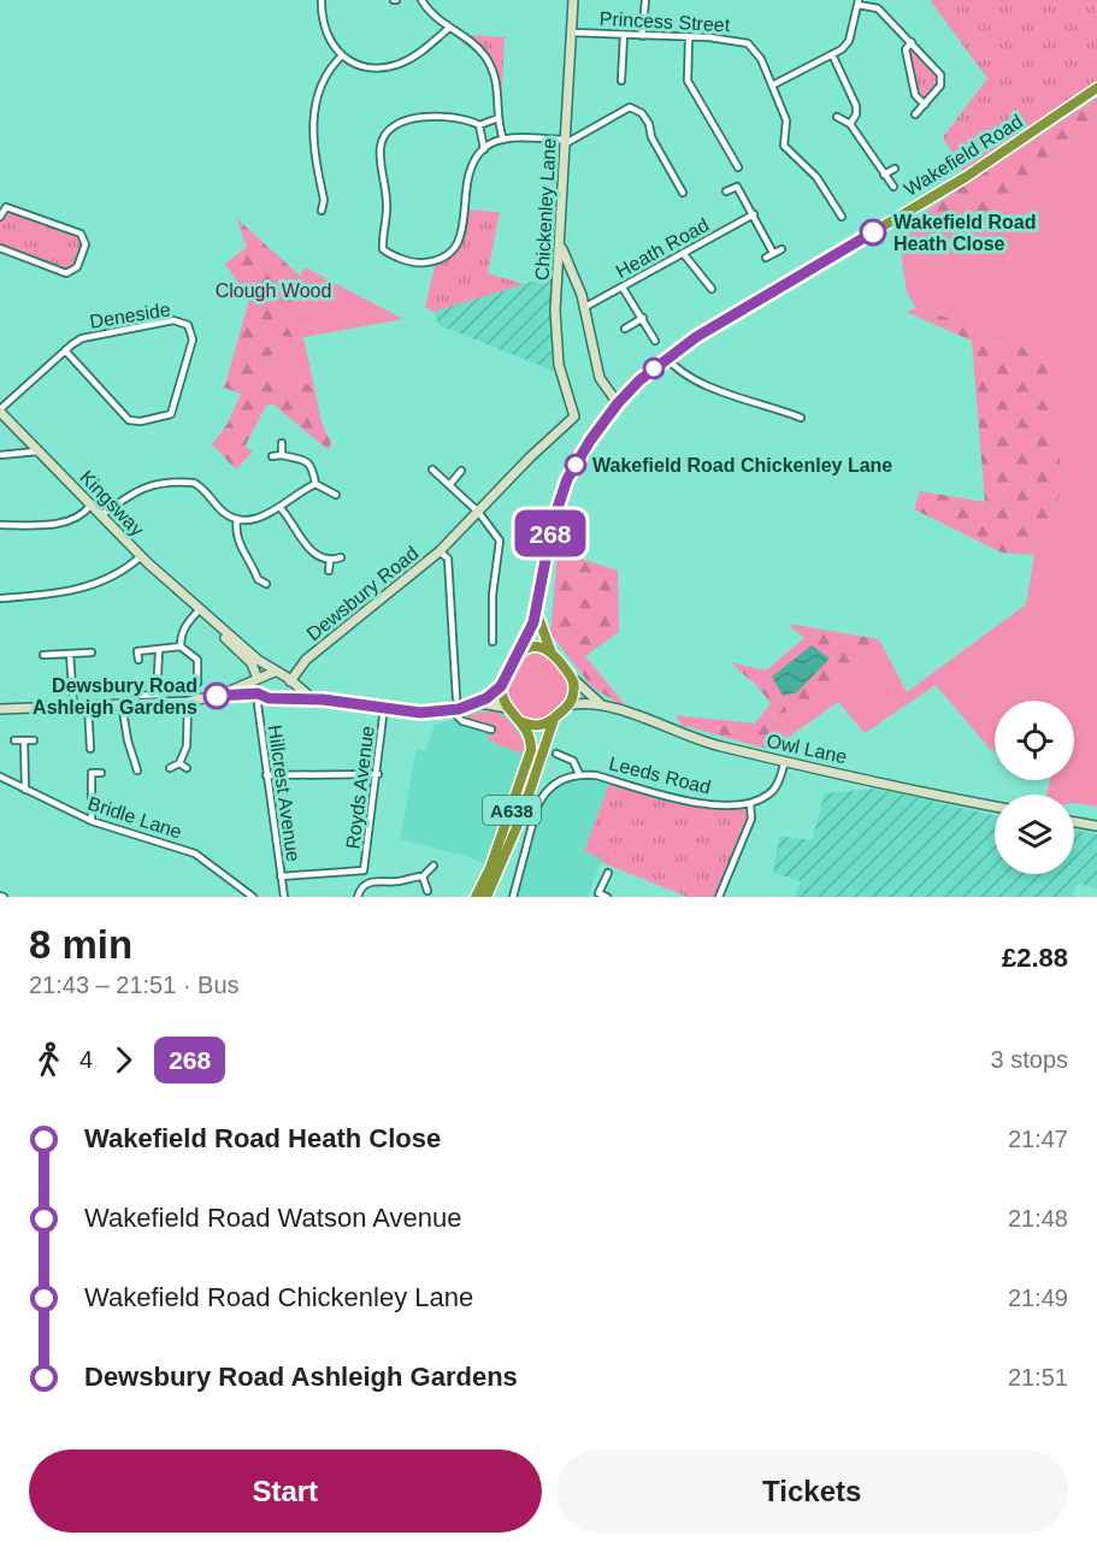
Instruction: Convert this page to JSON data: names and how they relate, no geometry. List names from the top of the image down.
{
  "streets": {
    "highway": ["Wakefield Road", "A638"],
    "main road": [
      "Chickenley Lane",
      "Kingsway",
      "Dewsbury Road",
      "Owl Lane"
    ],
    "street": [
      "Princess Street",
      "Heath Road",
      "Deneside",
      "Leeds Road",
      "Royds Avenue",
      "Hillcrest Avenue",
      "Bridle Lane"
    ]
  },
  "crossings": [
    ["Princess Street", "Chickenley Lane"],
    ["Deneside", "Kingsway"],
    ["Kingsway", "Dewsbury Road"],
    ["Owl Lane", "A638"],
    ["Royds Avenue", "Hillcrest Avenue"]
  ],
  "parks": ["Clough Wood"],
  "places": ["Wakefield Road Heath Close", "Wakefield Road Chickenley Lane", "Dewsbury Road Ashleigh Gardens"],
  "lines": ["bus line 268"],
  "page": {
    "on_map": "268",
    "heading": ["8 min", "21:43 – 21:51 · Bus", "£2.88"],
    "legs": ["4", "268", "3 stops"],
    "list": [
      {
        "name": "Wakefield Road Heath Close",
        "value": "21:47"
      },
      {
        "name": "Wakefield Road Watson Avenue",
        "value": "21:48"
      },
      {
        "name": "Wakefield Road Chickenley Lane",
        "value": "21:49"
      },
      {
        "name": "Dewsbury Road Ashleigh Gardens",
        "value": "21:51"
      }
    ],
    "buttons": ["Start", "Tickets"]
  }
}
